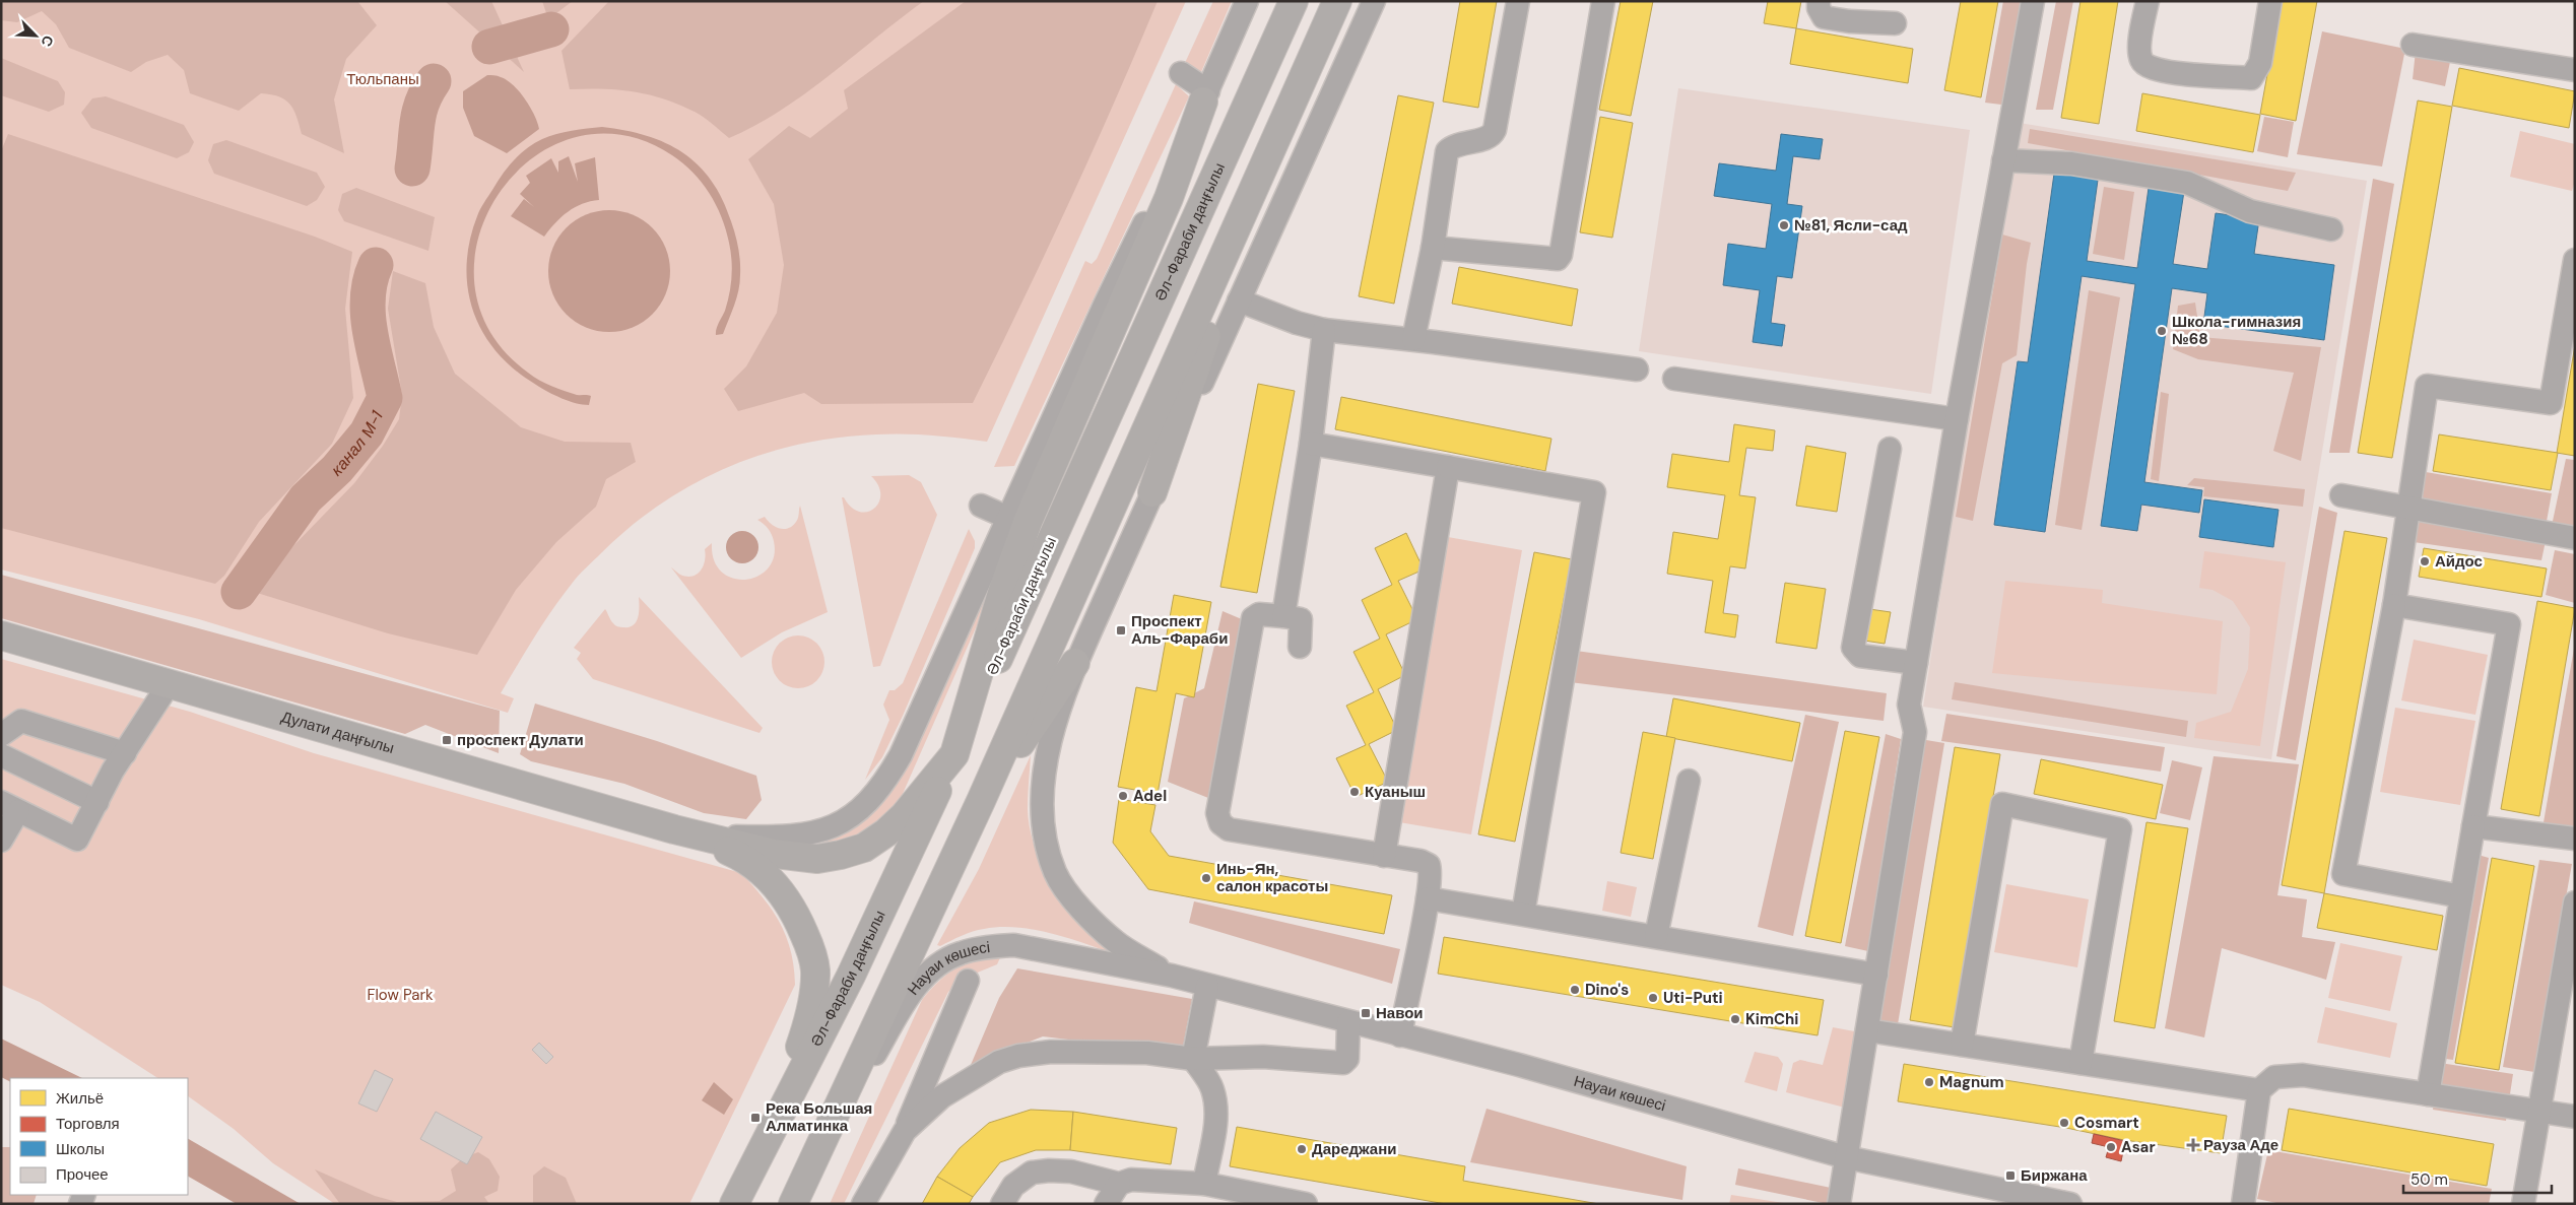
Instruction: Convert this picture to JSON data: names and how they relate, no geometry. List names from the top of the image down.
{
  "streets": {
    "main road": ["Әл-Фараби даңғылы", "Дулати даңғылы"],
    "street": ["Науаи көшесі"]
  },
  "water": ["канал М-1"],
  "parks": ["Тюльпаны", "Flow Park"],
  "places": {
    "other": [
      "№81, Ясли-сад",
      "Школа-гимназия №68",
      "Айдос",
      "Куаныш",
      "Adel",
      "Инь-Ян, салон красоты",
      "Dino's",
      "Uti-Puti",
      "KimChi",
      "Magnum",
      "Cosmart",
      "Asar",
      "Дареджани"
    ],
    "transit": [
      "Проспект Аль-Фараби",
      "проспект Дулати",
      "Навои",
      "Река Большая Алматинка",
      "Биржана"
    ],
    "health": ["Рауза Аде"]
  },
  "legend": [
    "Жильё",
    "Торговля",
    "Школы",
    "Прочее"
  ],
  "scale_bar": "50 m",
  "north": "bottom right"
}
